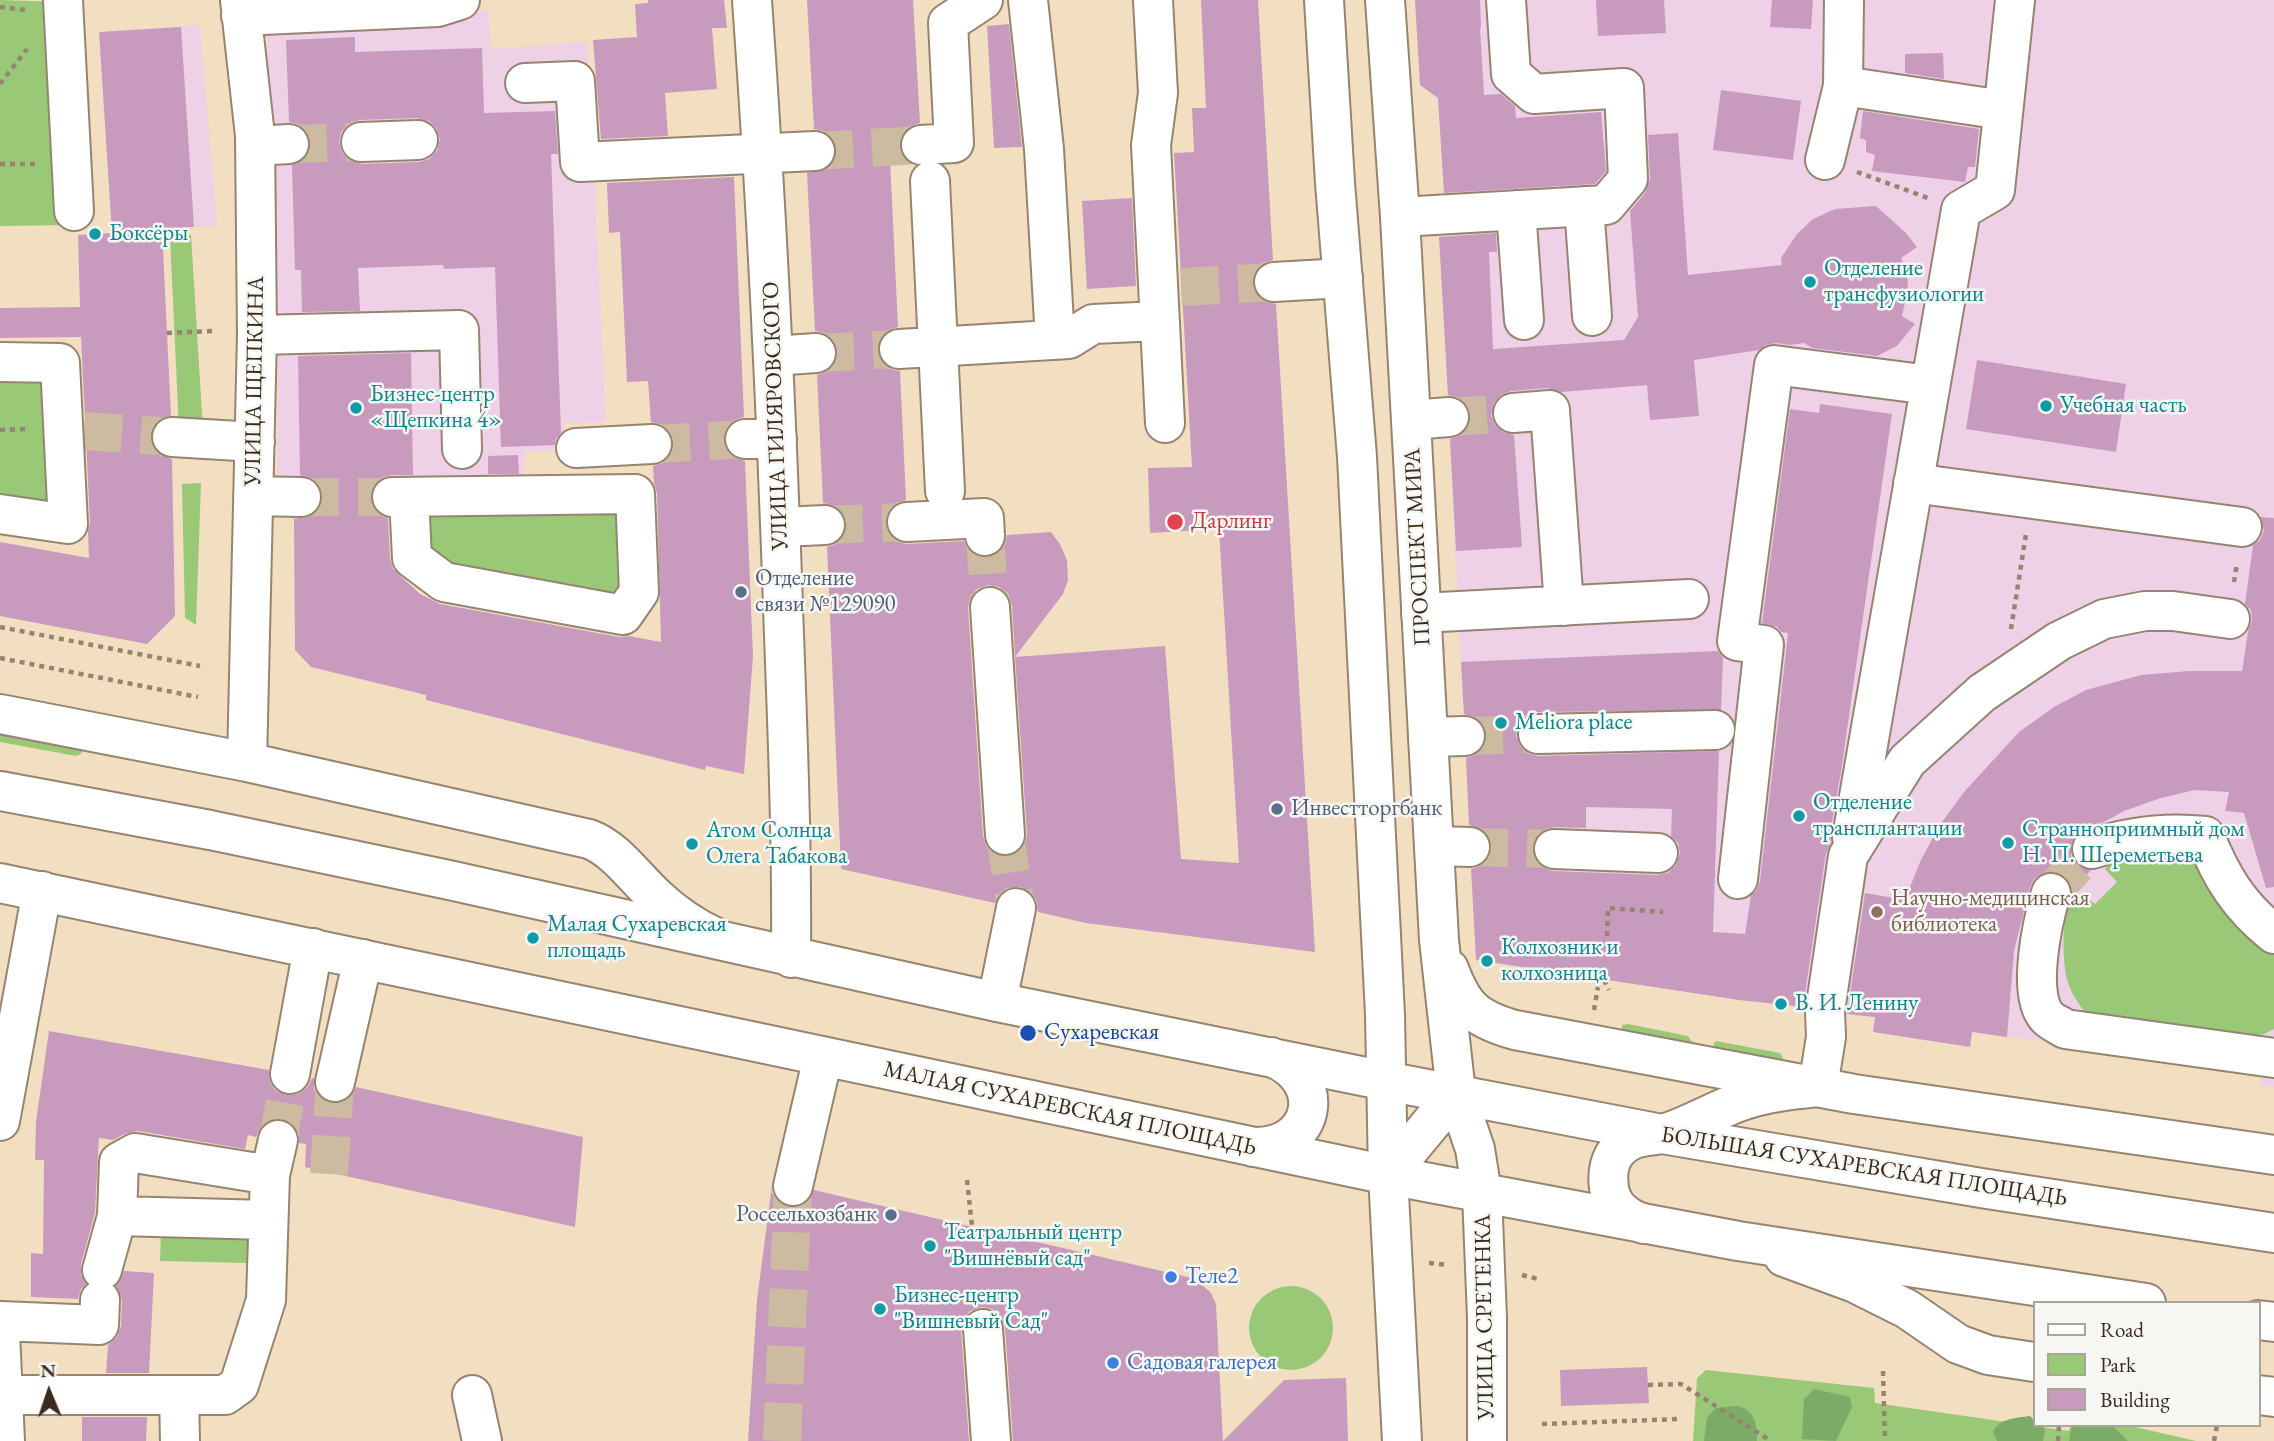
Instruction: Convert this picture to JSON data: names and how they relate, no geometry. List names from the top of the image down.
{
  "streets": {
    "main road": [
      "УЛИЦА ЩЕПКИНА",
      "УЛИЦА ГИЛЯРОВСКОГО",
      "ПРОСПЕКТ МИРА",
      "МАЛАЯ СУХАРЕВСКАЯ ПЛОЩАДЬ",
      "БОЛЬШАЯ СУХАРЕВСКАЯ ПЛОЩАДЬ",
      "УЛИЦА СРЕТЕНКА"
    ]
  },
  "crossings": [
    ["ПРОСПЕКТ МИРА", "БОЛЬШАЯ СУХАРЕВСКАЯ ПЛОЩАДЬ"],
    ["ПРОСПЕКТ МИРА", "УЛИЦА СРЕТЕНКА"],
    ["МАЛАЯ СУХАРЕВСКАЯ ПЛОЩАДЬ", "УЛИЦА СРЕТЕНКА"],
    ["БОЛЬШАЯ СУХАРЕВСКАЯ ПЛОЩАДЬ", "УЛИЦА СРЕТЕНКА"]
  ],
  "places": [
    "Боксёры",
    "Отделение трансфузиологии",
    "Учебная часть",
    "Бизнес-центр «Щепкина 4»",
    "Дарлинг",
    "Отделение связи №129090",
    "Meliora place",
    "Инвестторгбанк",
    "Отделение трансплантации",
    "Странноприимный дом Н. П. Шереметьева",
    "Атом Солнца Олега Табакова",
    "Научно-медицинская библиотека",
    "Малая Сухаревская площадь",
    "Колхозник и колхозница",
    "В. И. Ленину",
    "Сухаревская",
    "Россельхозбанк",
    "Театральный центр \"Вишнёвый сад\"",
    "Теле2",
    "Бизнес-центр \"Вишневый Сад\"",
    "Садовая галерея"
  ],
  "legend": ["Road", "Park", "Building"],
  "north": "top"
}
